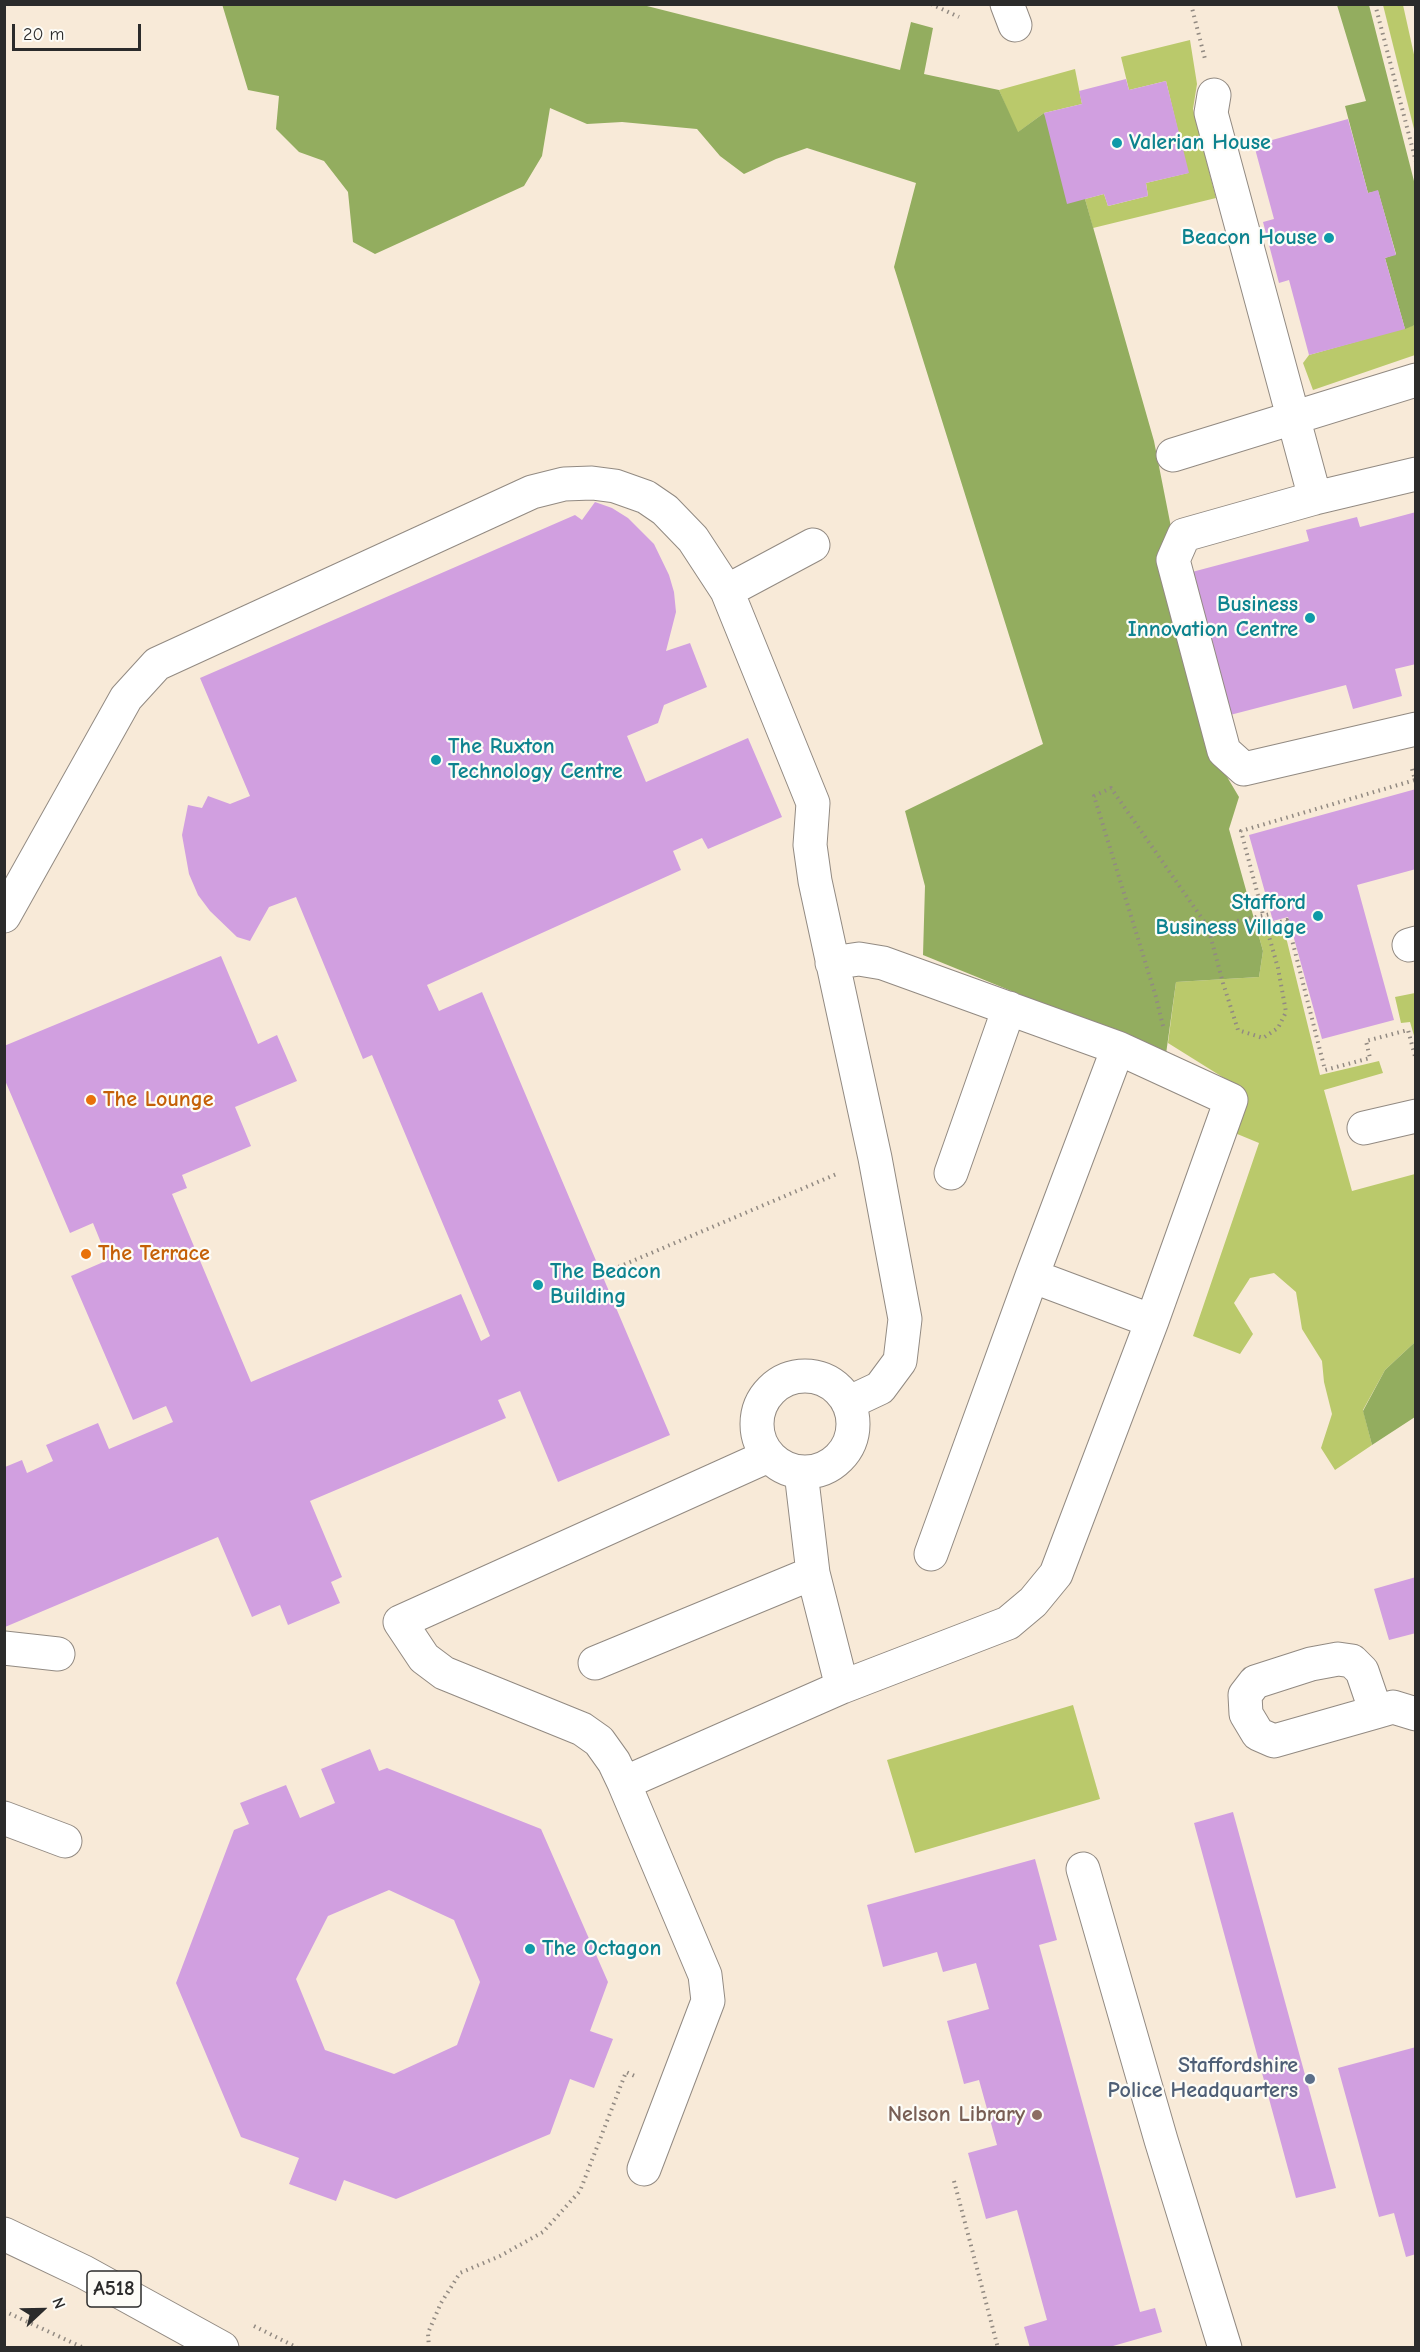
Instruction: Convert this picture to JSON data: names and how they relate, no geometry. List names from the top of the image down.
{
  "streets": {
    "main road": ["A518"]
  },
  "places": [
    "Valerian House",
    "Beacon House",
    "Business Innovation Centre",
    "The Ruxton Technology Centre",
    "Stafford Business Village",
    "The Lounge",
    "The Terrace",
    "The Beacon Building",
    "The Octagon",
    "Staffordshire Police Headquarters",
    "Nelson Library"
  ],
  "scale_bar": "20 m",
  "north": "right"
}
